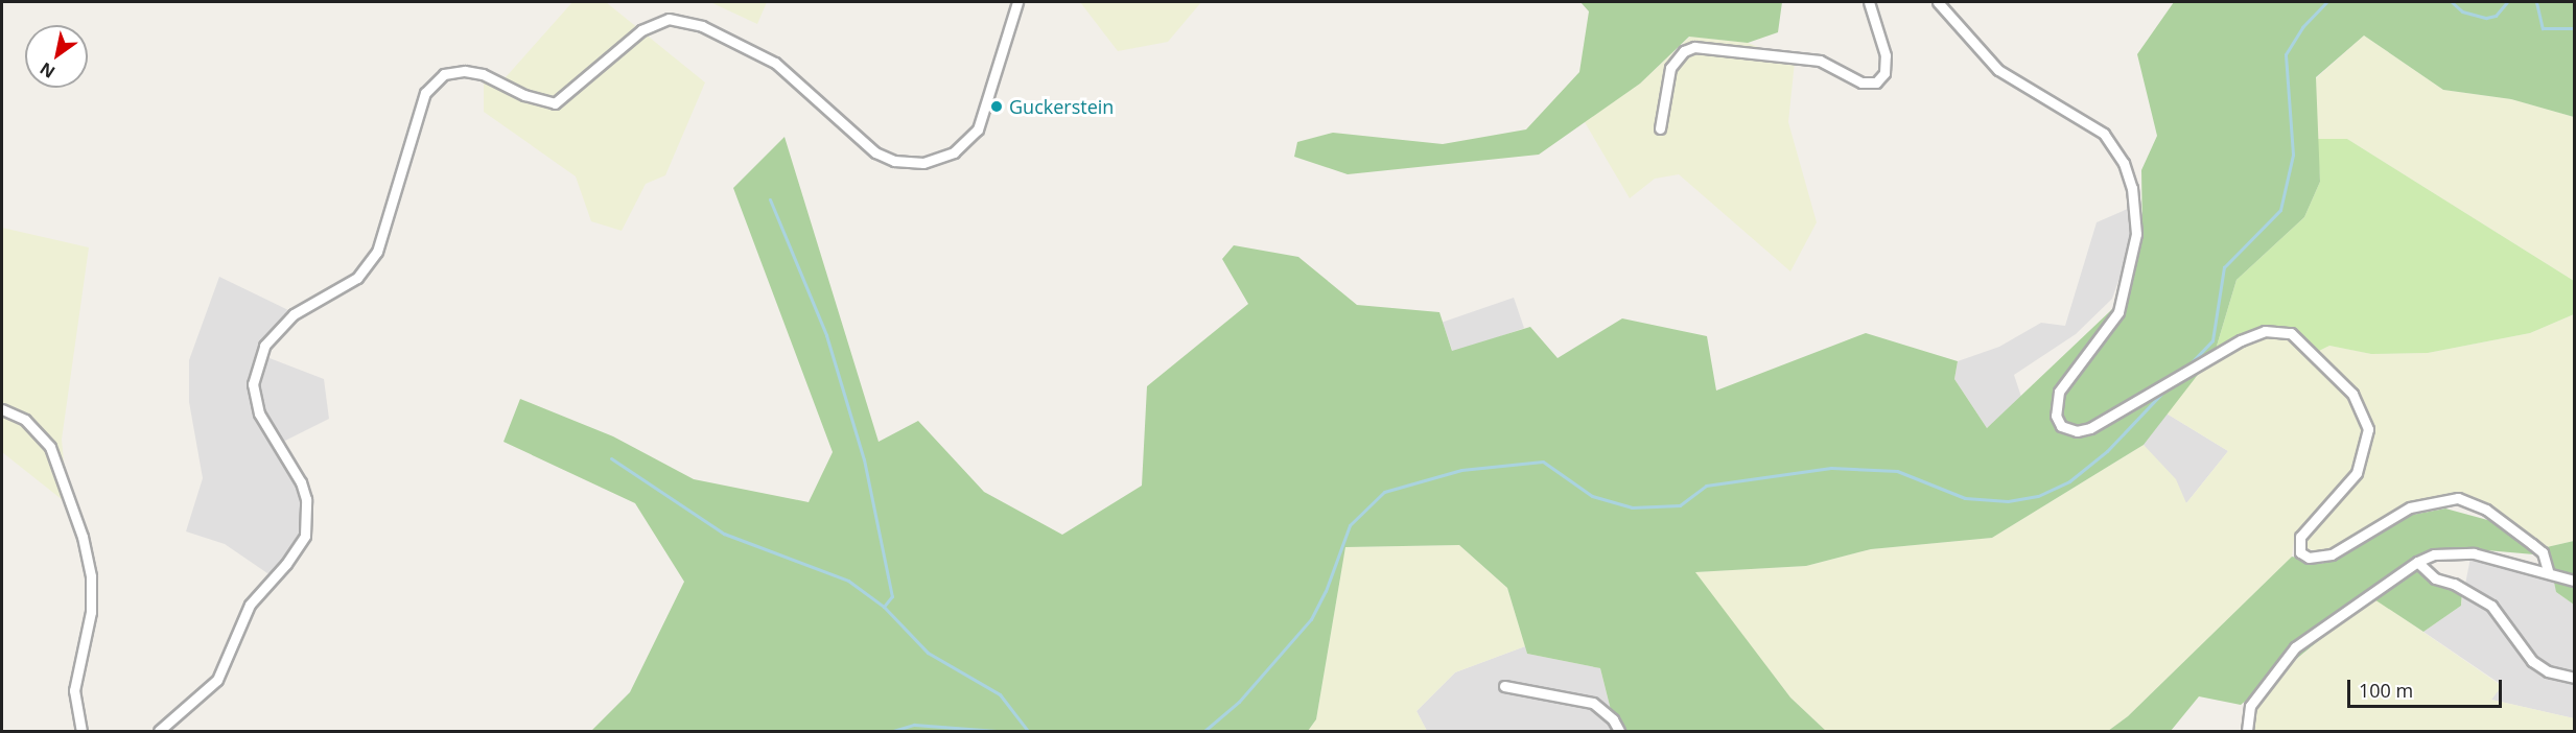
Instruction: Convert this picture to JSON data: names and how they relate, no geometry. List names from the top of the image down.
{
  "places": ["Guckerstein"],
  "scale_bar": "100 m",
  "north": "bottom left"
}
